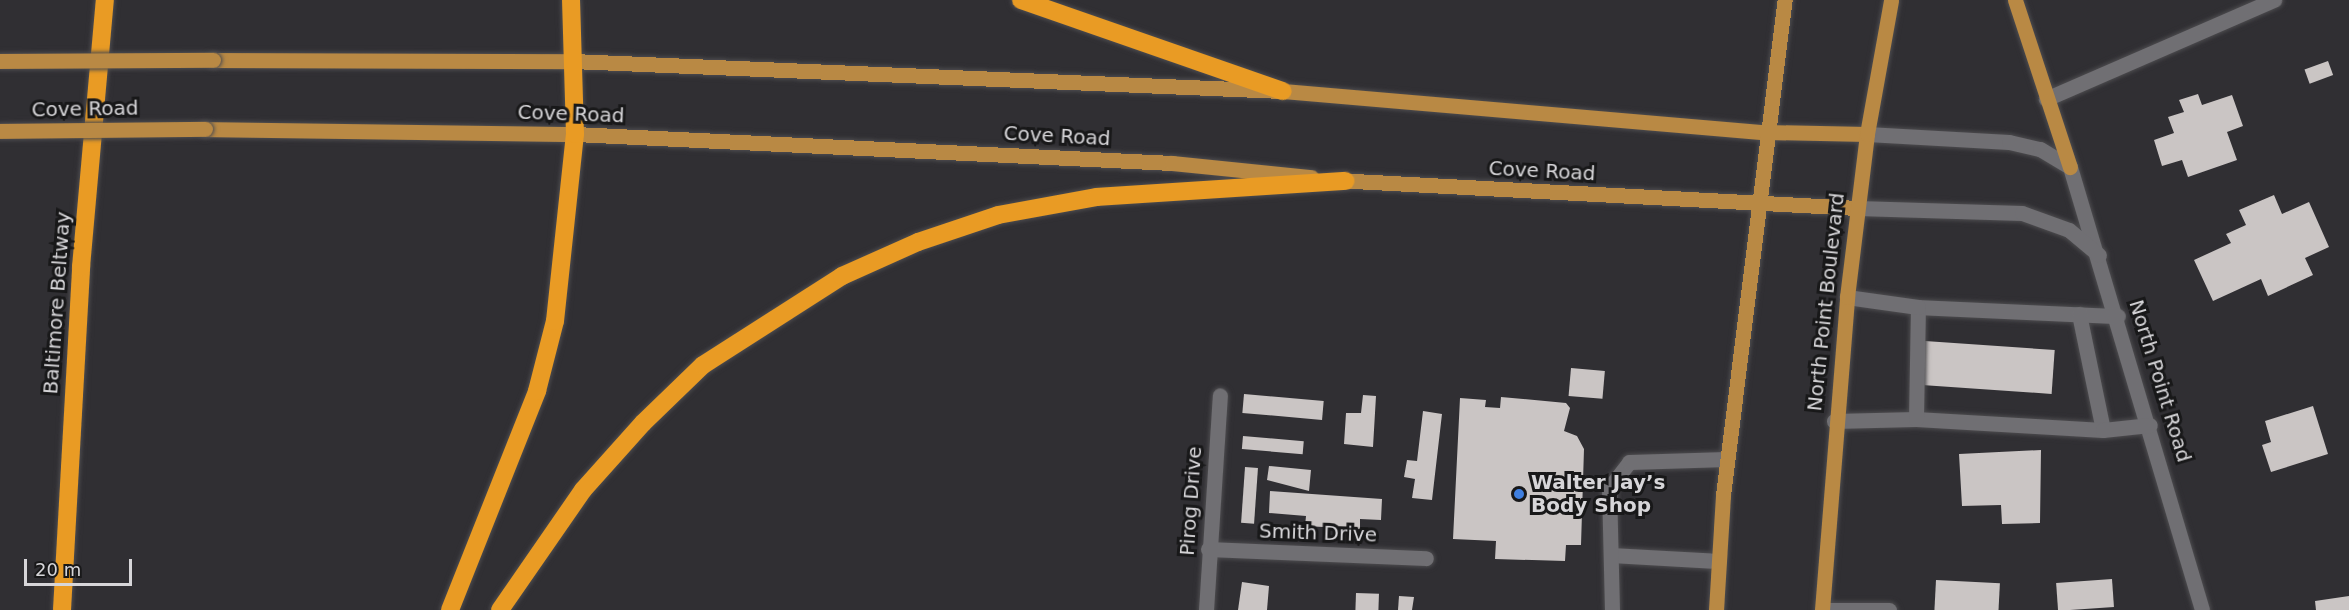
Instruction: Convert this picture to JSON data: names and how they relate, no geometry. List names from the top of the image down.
{
  "streets": {
    "highway": ["Baltimore Beltway"],
    "main road": ["Cove Road", "North Point Boulevard"],
    "street": ["North Point Road", "Pirog Drive", "Smith Drive"]
  },
  "crossings": [
    ["Cove Road", "North Point Boulevard"],
    ["Cove Road", "North Point Road"],
    ["Pirog Drive", "Smith Drive"]
  ],
  "places": ["Walter Jay’s Body Shop"],
  "scale_bar": "20 m"
}
